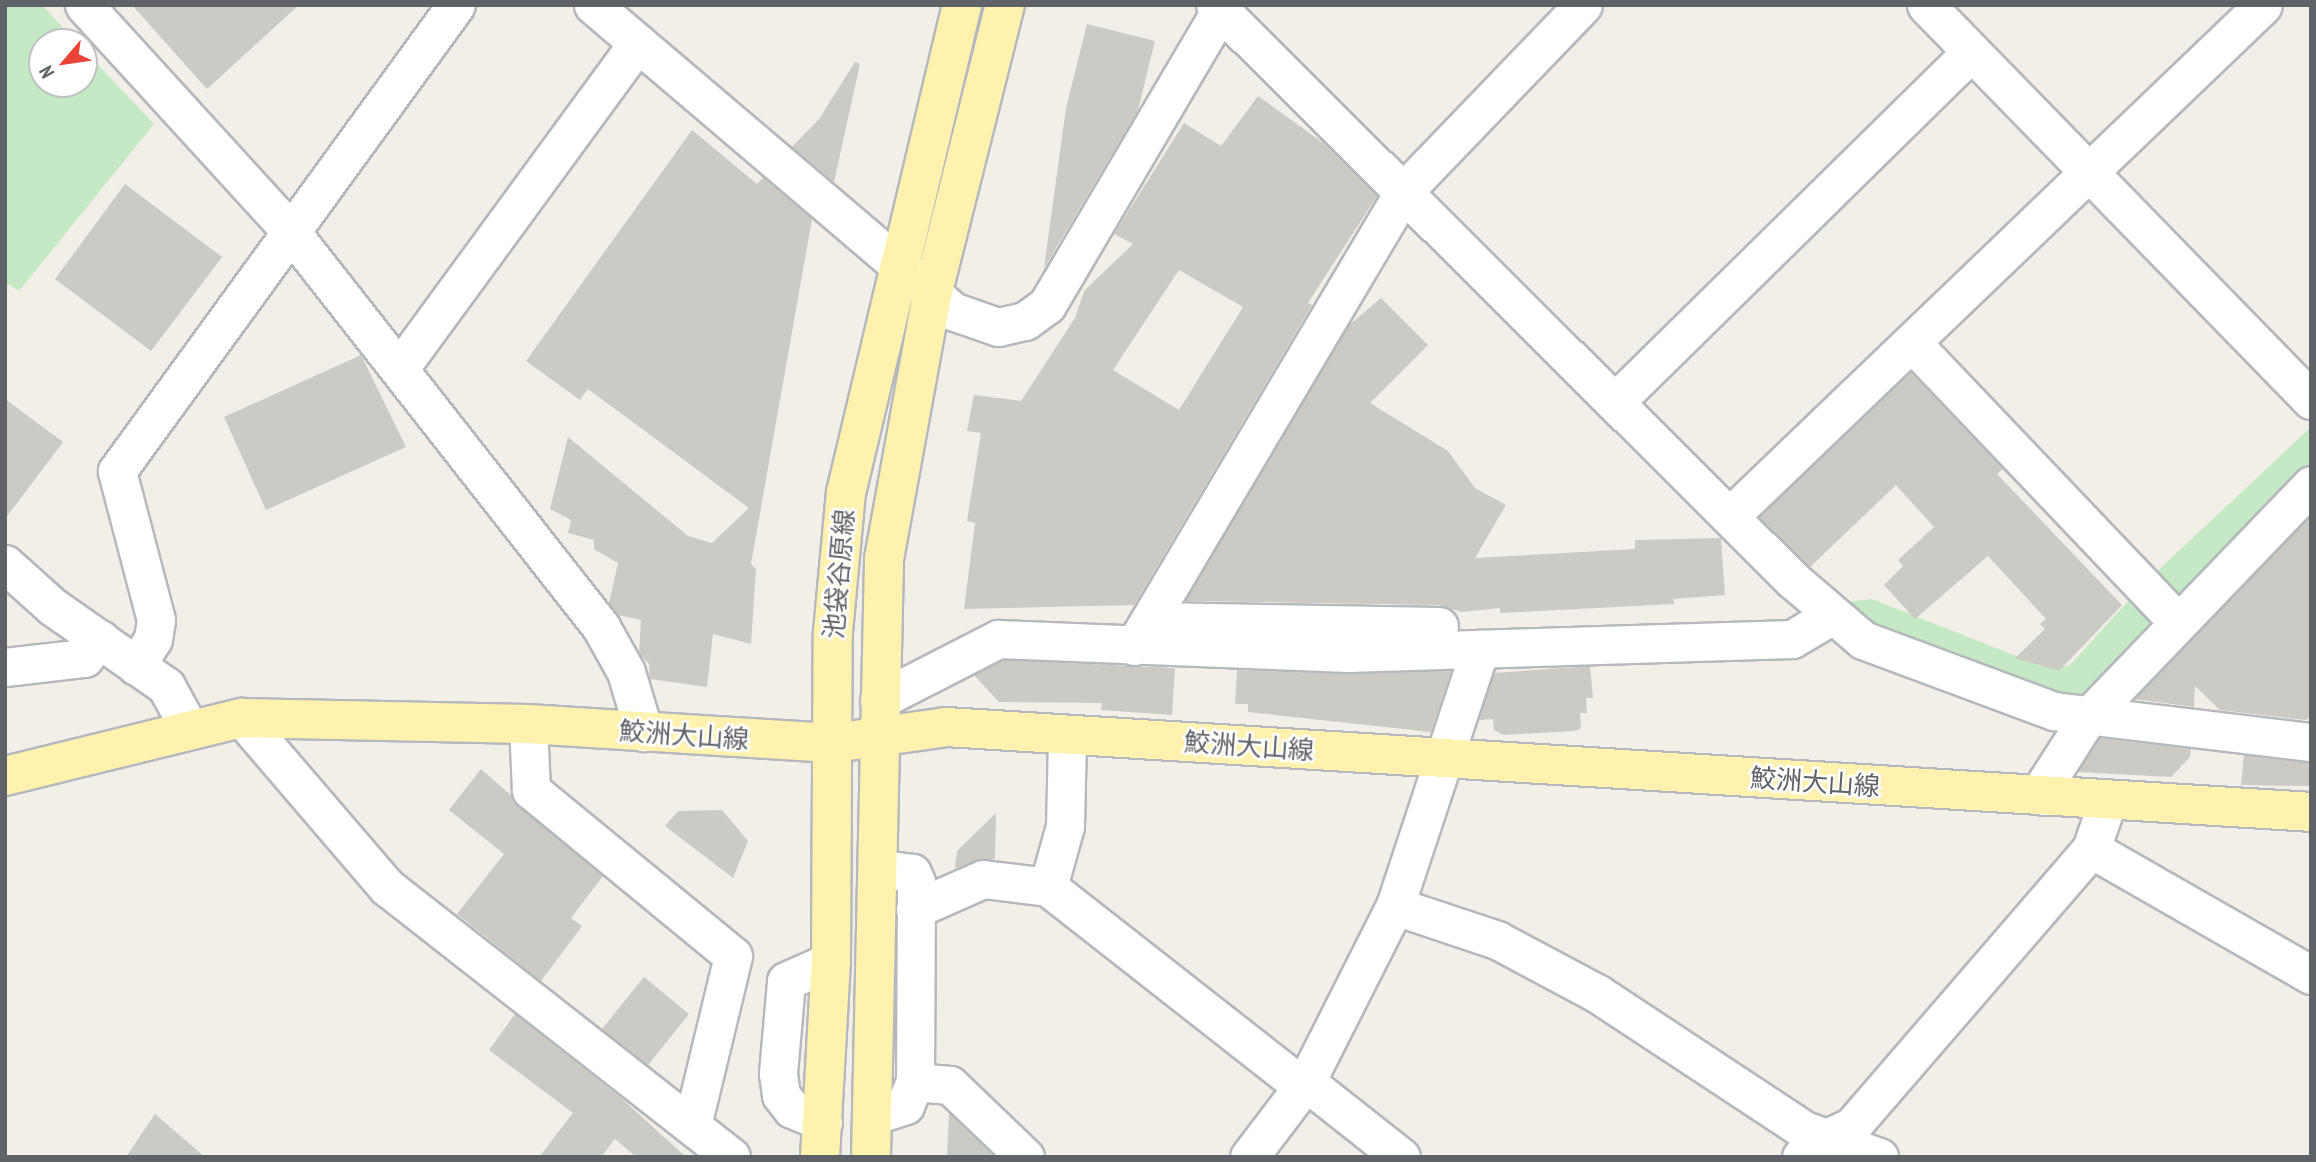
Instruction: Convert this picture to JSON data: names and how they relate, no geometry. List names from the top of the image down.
{
  "streets": {
    "main road": ["池袋谷原線", "鮫洲大山線"]
  },
  "crossings": [
    ["池袋谷原線", "鮫洲大山線"]
  ],
  "north": "bottom left"
}
